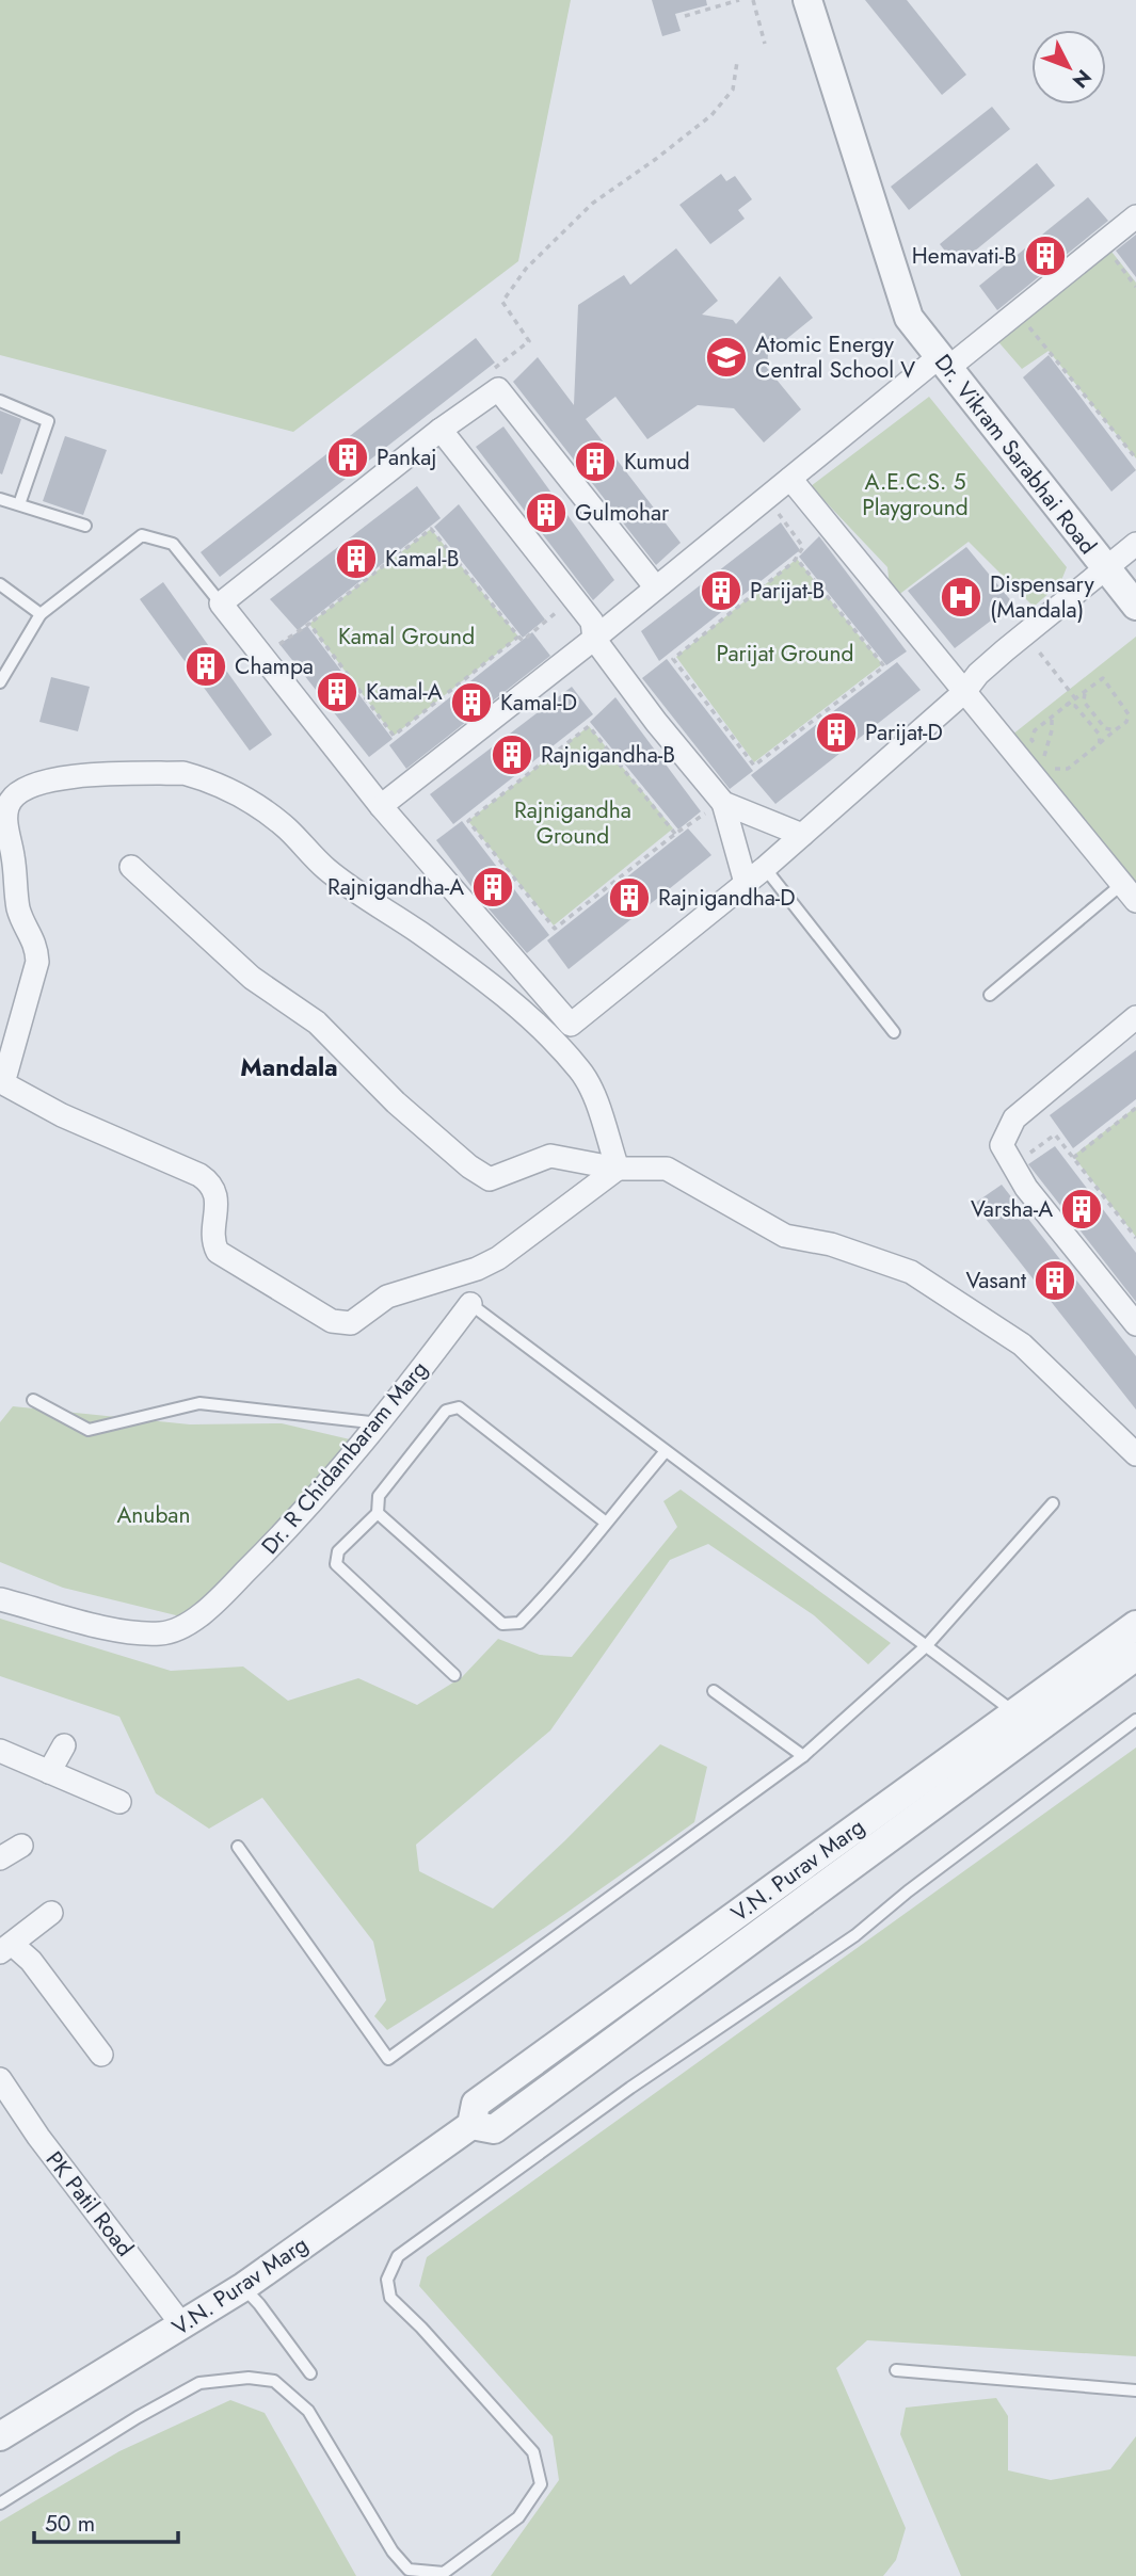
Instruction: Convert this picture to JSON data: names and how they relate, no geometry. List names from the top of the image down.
{
  "streets": {
    "street": [
      "Dr. Vikram Sarabhai Road",
      "Dr. R Chidambaram Marg",
      "V.N. Purav Marg",
      "PK Patil Road"
    ]
  },
  "crossings": [
    ["V.N. Purav Marg", "PK Patil Road"]
  ],
  "districts": ["Mandala"],
  "parks": [
    "A.E.C.S. 5 Playground",
    "Kamal Ground",
    "Parijat Ground",
    "Rajnigandha Ground",
    "Anuban"
  ],
  "places": {
    "building": [
      "Hemavati-B",
      "Pankaj",
      "Kumud",
      "Gulmohar",
      "Kamal-B",
      "Parijat-B",
      "Champa",
      "Kamal-A",
      "Kamal-D",
      "Parijat-D",
      "Rajnigandha-B",
      "Rajnigandha-A",
      "Rajnigandha-D",
      "Varsha-A",
      "Vasant"
    ],
    "school or university": ["Atomic Energy Central School V"],
    "hospital": ["Dispensary (Mandala)"]
  },
  "scale_bar": "50 m",
  "north": "bottom right"
}
